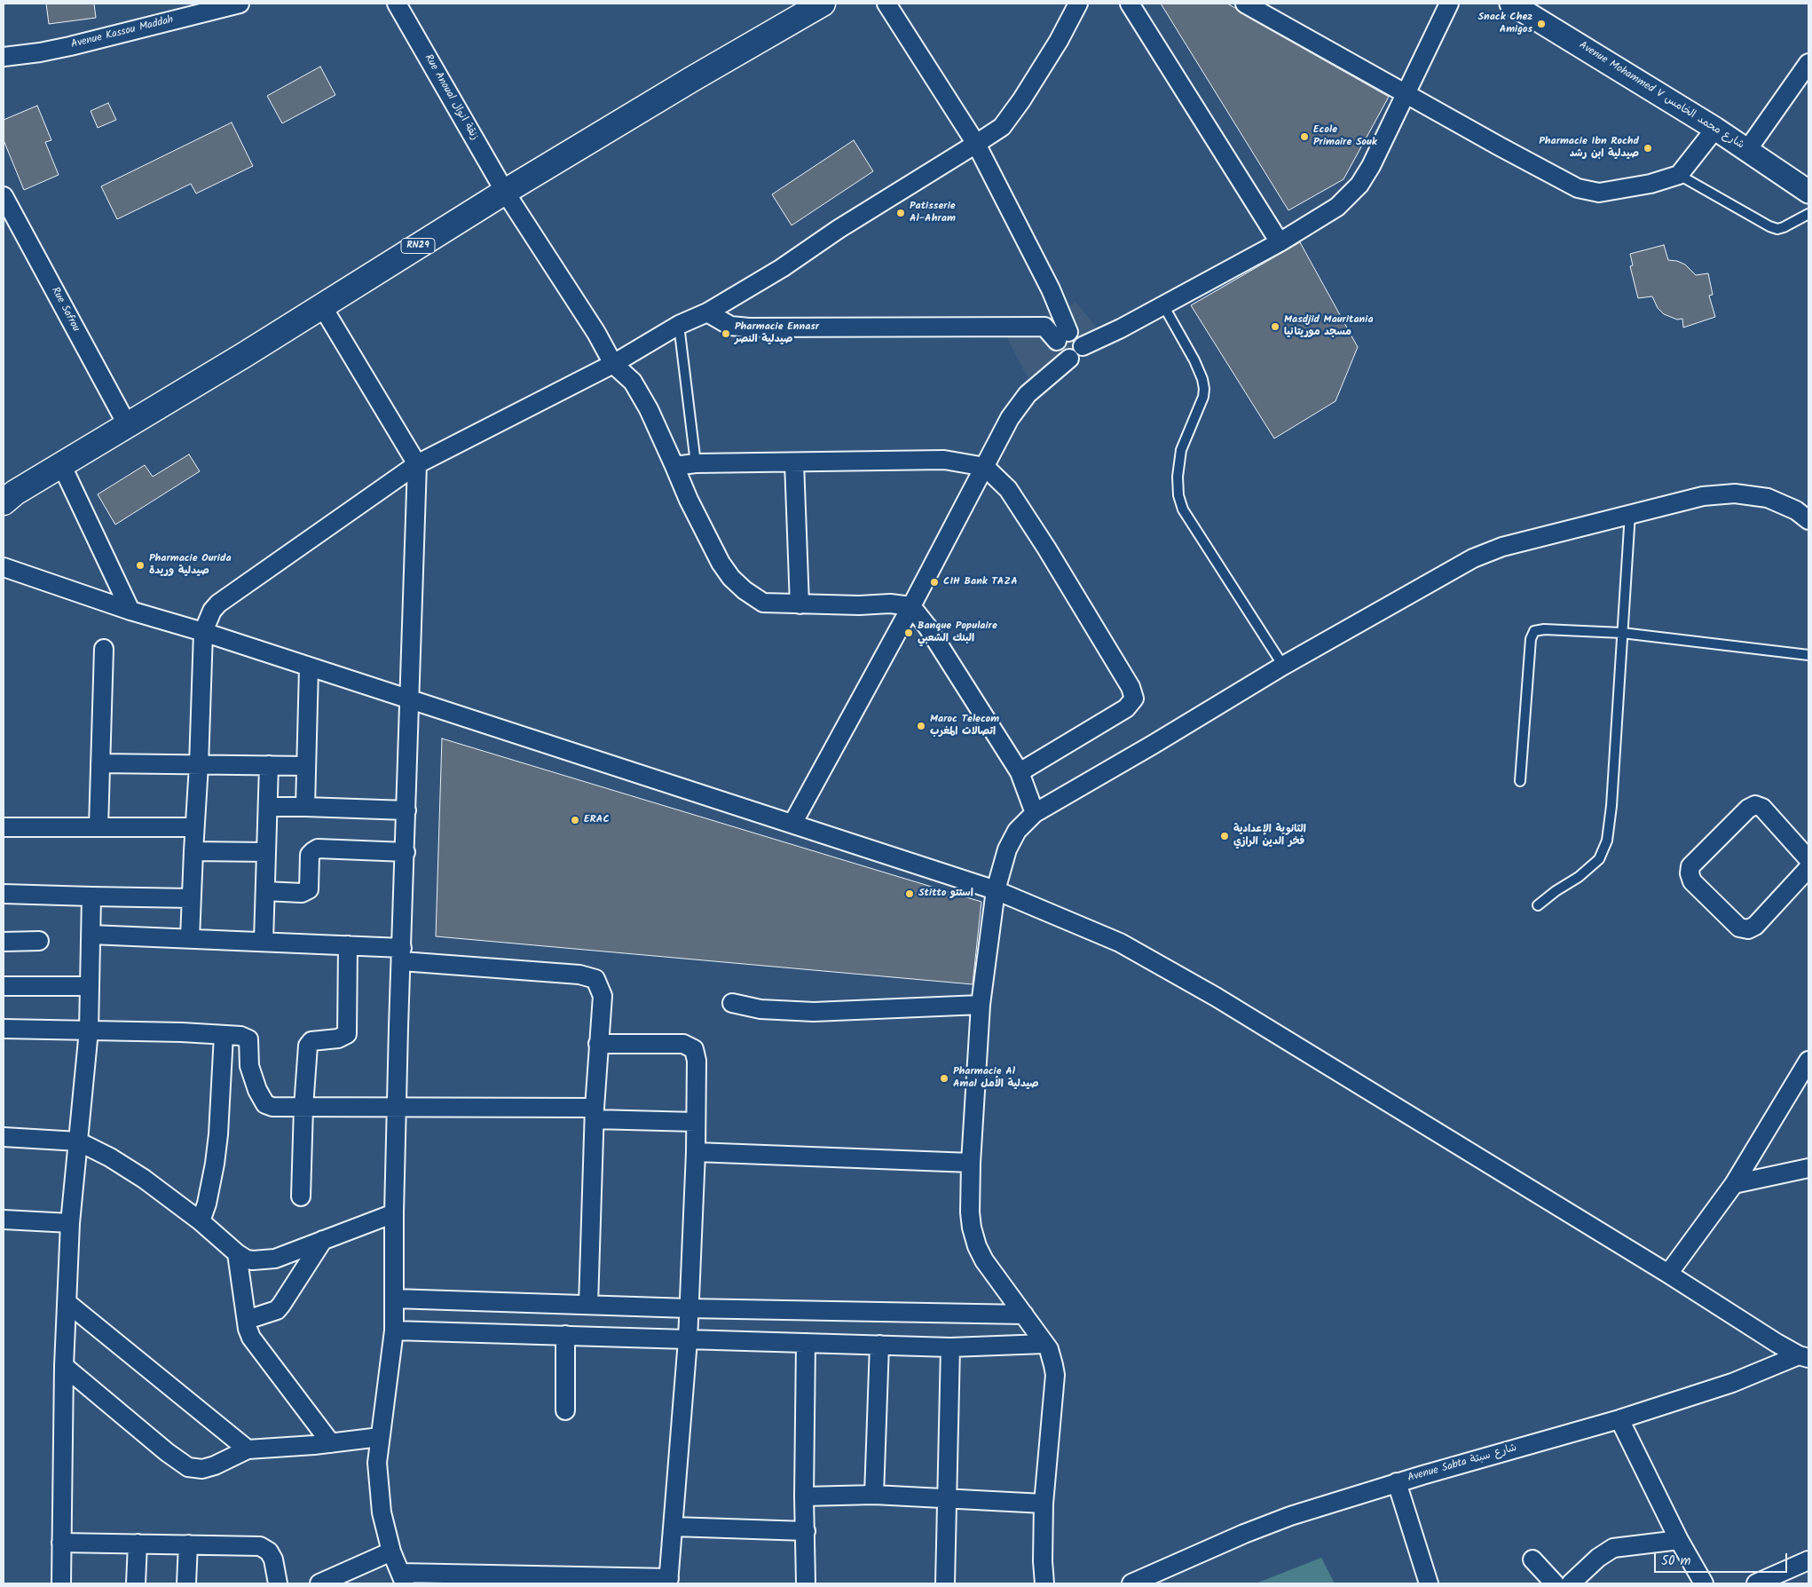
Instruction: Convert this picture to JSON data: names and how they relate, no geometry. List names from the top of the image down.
{
  "streets": {
    "main road": ["RN29"],
    "street": [
      "Avenue Kassou Maddah",
      "Avenue Mohammed V شارع محمد الخامس",
      "Rue Anoual زنقة انوال",
      "Rue Safrou",
      "Avenue Sabta شارع سبتة"
    ]
  },
  "crossings": [
    ["Rue Anoual زنقة انوال", "RN29"],
    ["RN29", "Rue Safrou"]
  ],
  "places": [
    "Snack Chez Amigos",
    "Ecole Primaire Souk",
    "Pharmacie Ibn Rochd صيدلية ابن رشد",
    "Patisserie Al-Ahram",
    "Masdjid Mauritania مسجد موريتانيا",
    "Pharmacie Ennasr صيدلية النصر",
    "Pharmacie Ourida صيدلية وريدة",
    "CIH Bank TAZA",
    "Banque Populaire البنك الشعبي",
    "Maroc Telecom اتصالات المغرب",
    "ERAC",
    "الثانوية الإعدادية فخر الدين الرازي",
    "Stitto استتو",
    "Pharmacie Al Amal صيدلية الأمل"
  ],
  "scale_bar": "50 m"
}
